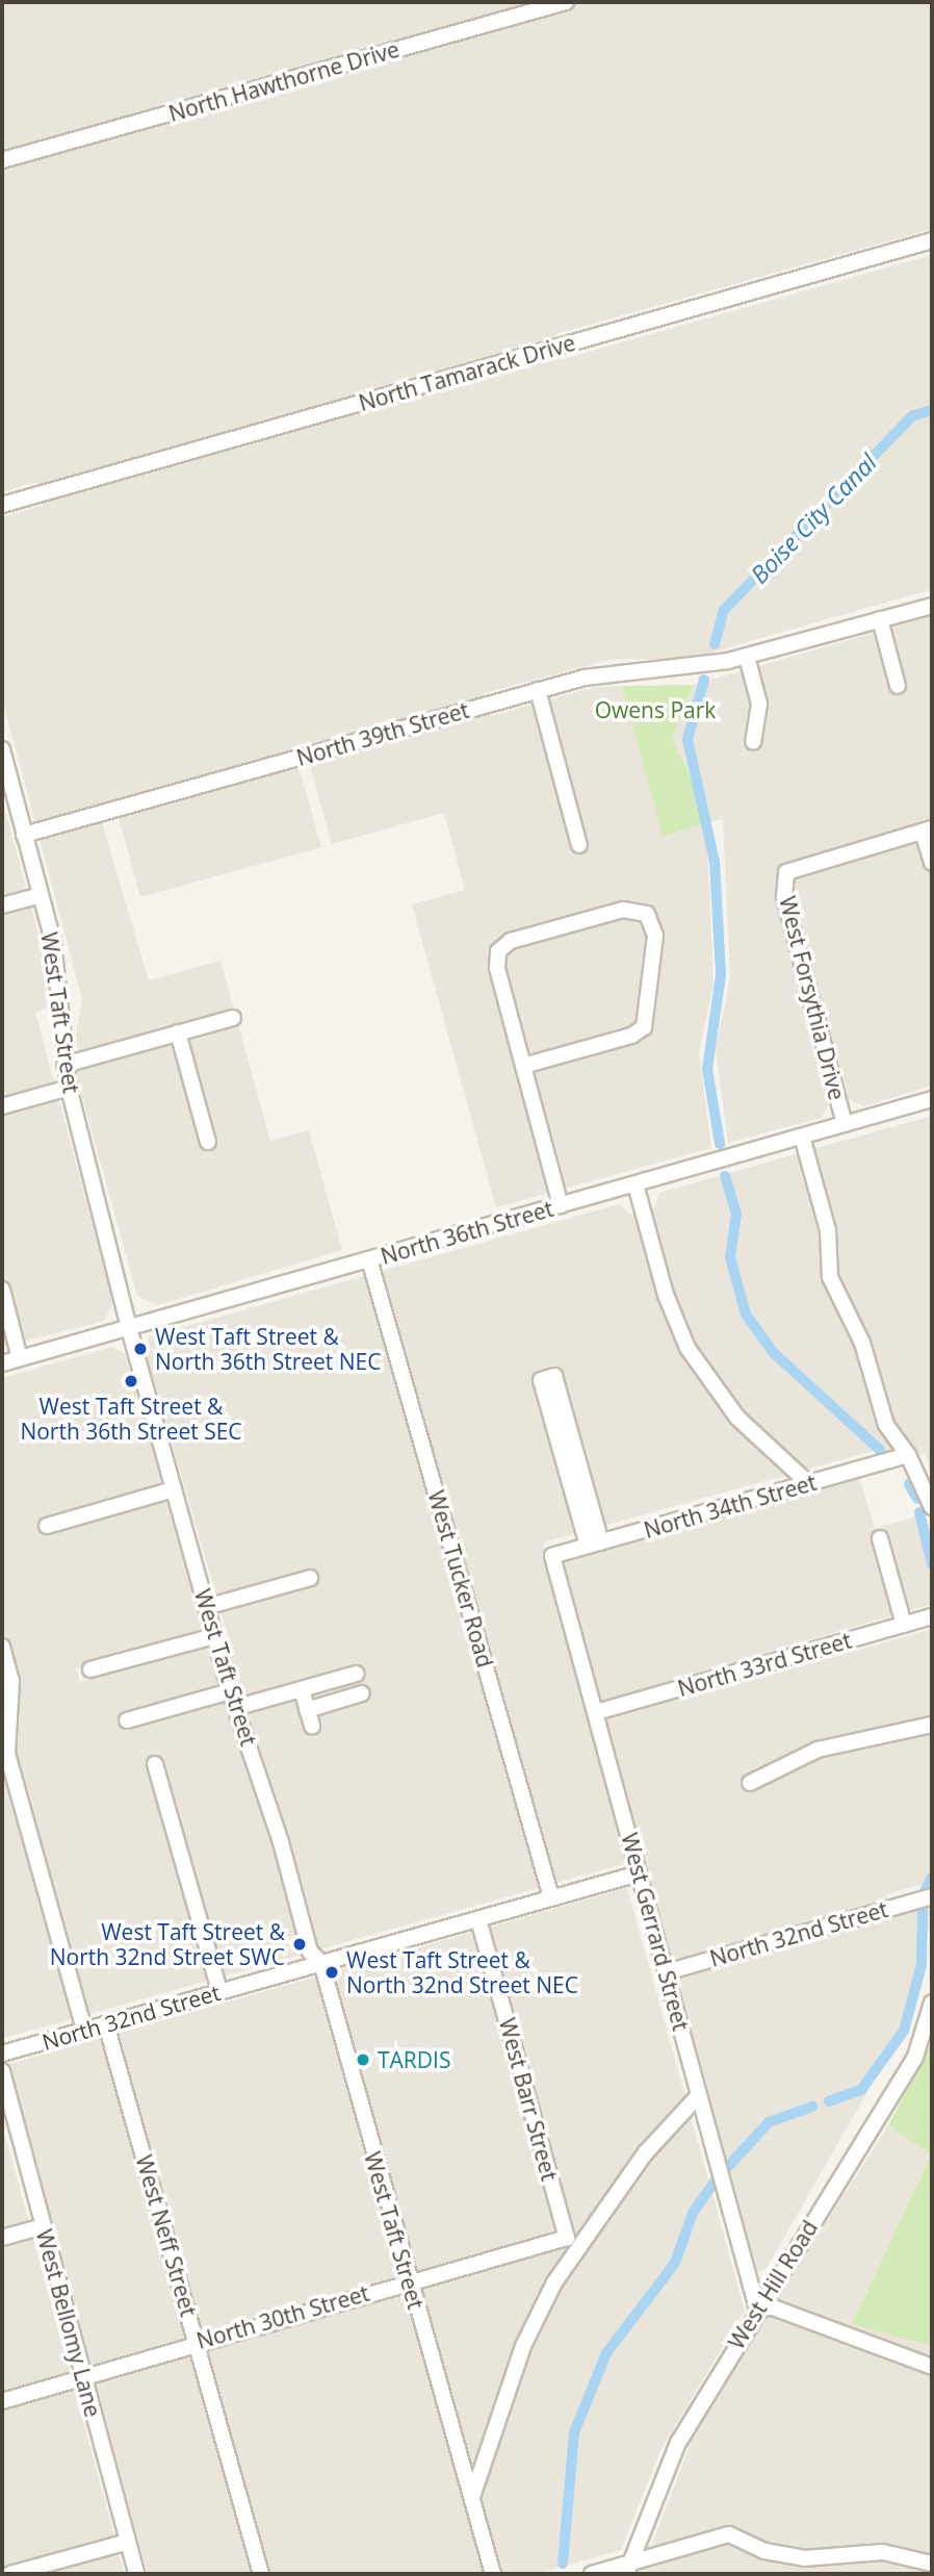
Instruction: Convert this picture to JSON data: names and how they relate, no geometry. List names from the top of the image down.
{
  "streets": {
    "street": [
      "North Hawthorne Drive",
      "North Tamarack Drive",
      "North 39th Street",
      "West Forsythia Drive",
      "West Taft Street",
      "North 36th Street",
      "North 34th Street",
      "West Tucker Road",
      "North 33rd Street",
      "West Gerrard Street",
      "North 32nd Street",
      "West Barr Street",
      "West Neff Street",
      "West Hill Road",
      "North 30th Street",
      "West Bellomy Lane"
    ]
  },
  "crossings": [
    ["North 39th Street", "West Taft Street"],
    ["West Forsythia Drive", "North 36th Street"],
    ["West Taft Street", "North 36th Street"],
    ["West Taft Street", "North 32nd Street"],
    ["West Taft Street", "North 30th Street"],
    ["North 36th Street", "West Tucker Road"],
    ["North 34th Street", "West Gerrard Street"],
    ["West Tucker Road", "North 32nd Street"],
    ["North 33rd Street", "West Gerrard Street"],
    ["West Gerrard Street", "North 32nd Street"],
    ["West Gerrard Street", "West Hill Road"],
    ["North 32nd Street", "West Barr Street"],
    ["North 32nd Street", "West Neff Street"],
    ["West Barr Street", "North 30th Street"],
    ["West Neff Street", "North 30th Street"],
    ["North 30th Street", "West Bellomy Lane"]
  ],
  "water": ["Boise City Canal"],
  "parks": ["Owens Park"],
  "places": [
    "West Taft Street & North 36th Street NEC",
    "West Taft Street & North 36th Street SEC",
    "West Taft Street & North 32nd Street SWC",
    "West Taft Street & North 32nd Street NEC",
    "TARDIS"
  ]
}
